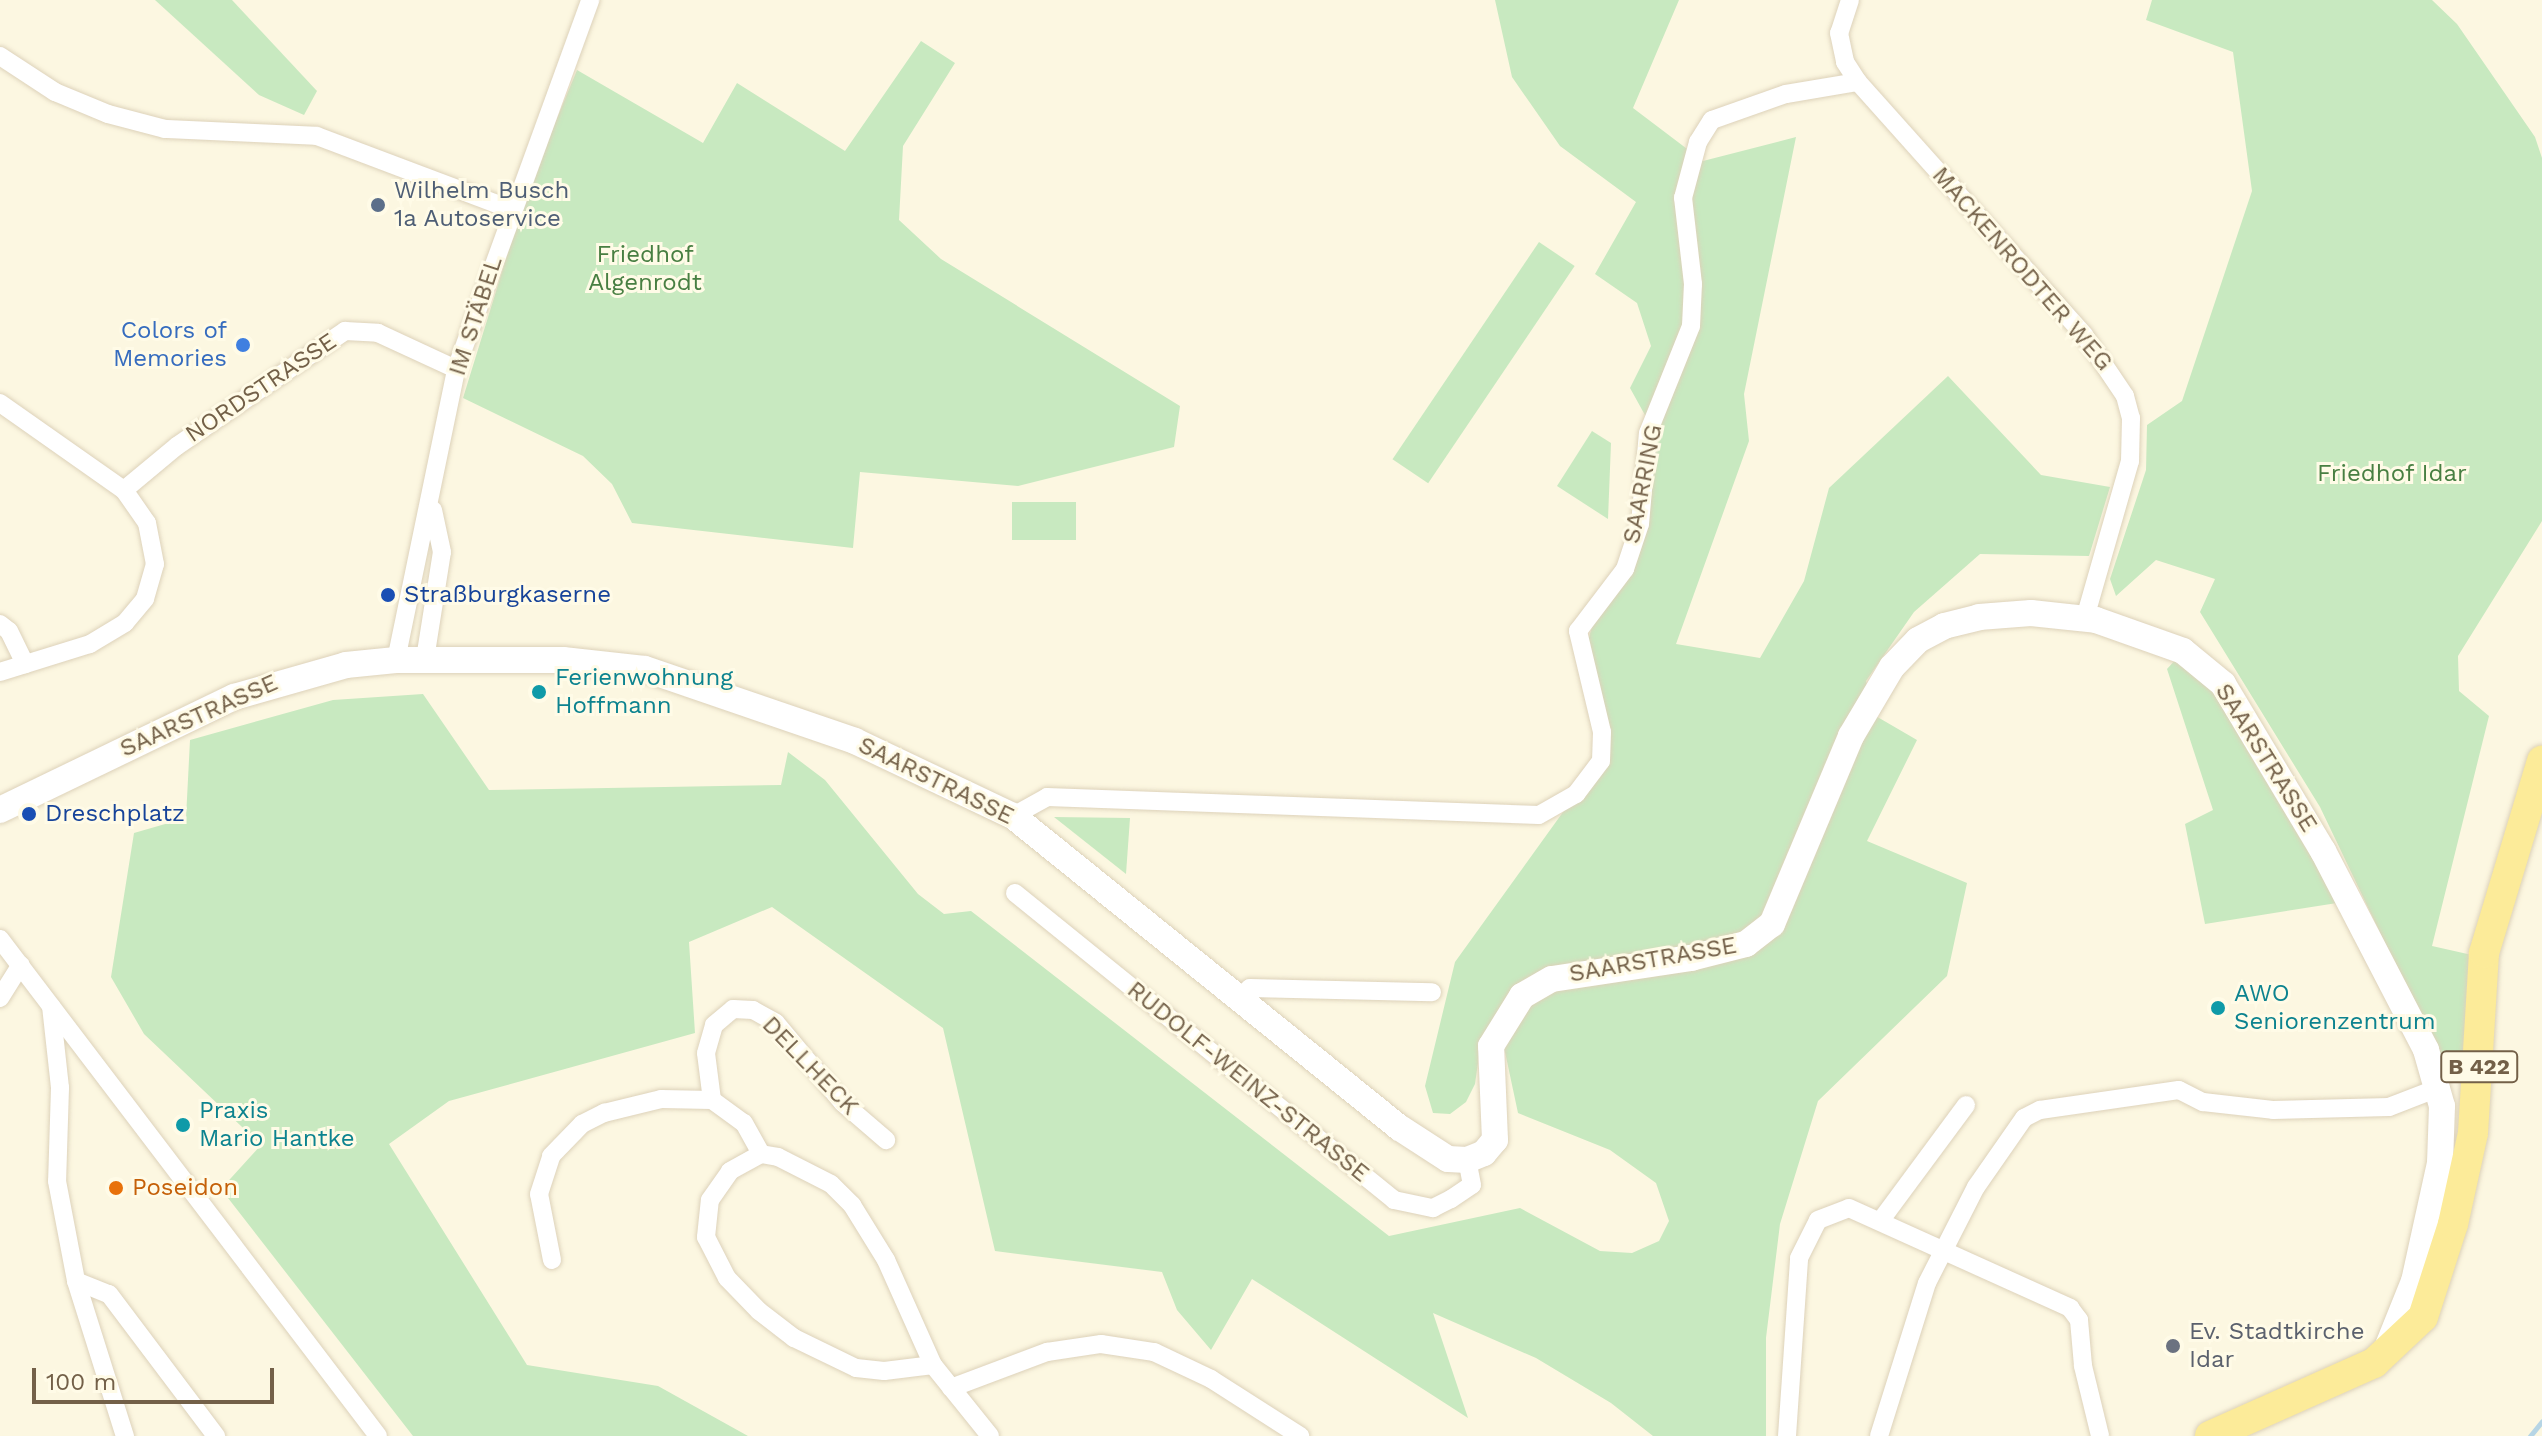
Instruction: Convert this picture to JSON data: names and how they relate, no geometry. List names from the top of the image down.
{
  "streets": {
    "main road": ["B 422"],
    "street": [
      "MACKENRODTER WEG",
      "IM STÄBEL",
      "NORDSTRASSE",
      "SAARRING",
      "SAARSTRASSE",
      "DELLHECK",
      "RUDOLF-WEINZ-STRASSE"
    ]
  },
  "crossings": [
    ["MACKENRODTER WEG", "SAARRING"],
    ["MACKENRODTER WEG", "SAARSTRASSE"],
    ["IM STÄBEL", "NORDSTRASSE"],
    ["IM STÄBEL", "SAARSTRASSE"],
    ["SAARRING", "SAARSTRASSE"],
    ["SAARSTRASSE", "B 422"],
    ["SAARSTRASSE", "RUDOLF-WEINZ-STRASSE"]
  ],
  "parks": ["Friedhof Algenrodt", "Friedhof Idar"],
  "places": [
    "Wilhelm Busch 1a Autoservice",
    "Colors of Memories",
    "Straßburgkaserne",
    "Ferienwohnung Hoffmann",
    "Dreschplatz",
    "AWO Seniorenzentrum",
    "Praxis Mario Hantke",
    "Poseidon",
    "Ev. Stadtkirche Idar"
  ],
  "scale_bar": "100 m"
}
